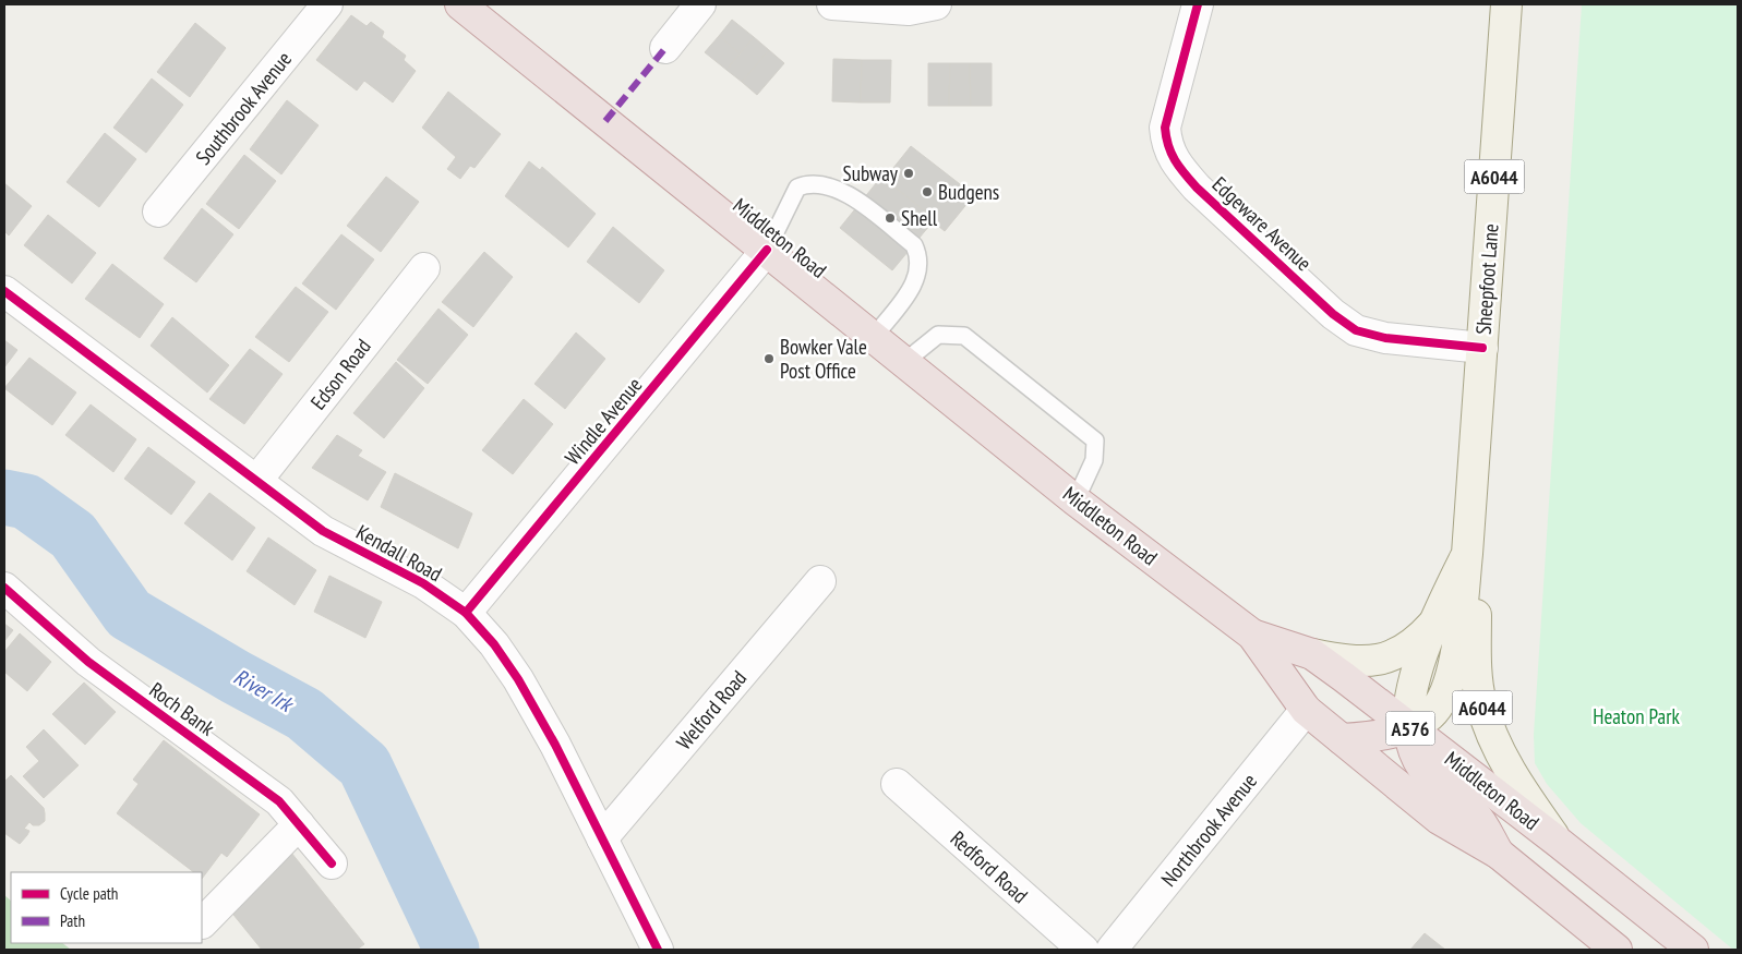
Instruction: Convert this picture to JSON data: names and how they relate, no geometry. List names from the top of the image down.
{
  "streets": {
    "highway": ["Middleton Road", "A576"],
    "main road": ["A6044", "Sheepfoot Lane"],
    "street": [
      "Southbrook Avenue",
      "Edgeware Avenue",
      "Edson Road",
      "Windle Avenue",
      "Kendall Road",
      "Roch Bank",
      "Welford Road",
      "Northbrook Avenue",
      "Redford Road"
    ]
  },
  "crossings": [
    ["A6044", "Middleton Road"],
    ["A6044", "Sheepfoot Lane"],
    ["Edgeware Avenue", "Sheepfoot Lane"],
    ["Middleton Road", "Sheepfoot Lane"],
    ["Middleton Road", "Windle Avenue"],
    ["Middleton Road", "A576"],
    ["Middleton Road", "Northbrook Avenue"],
    ["Sheepfoot Lane", "A576"],
    ["Edson Road", "Kendall Road"],
    ["Windle Avenue", "Kendall Road"],
    ["Kendall Road", "Welford Road"]
  ],
  "water": ["River Irk"],
  "parks": ["Heaton Park"],
  "places": [
    "Subway",
    "Budgens",
    "Shell",
    "Bowker Vale Post Office"
  ],
  "legend": ["Cycle path", "Path"]
}
